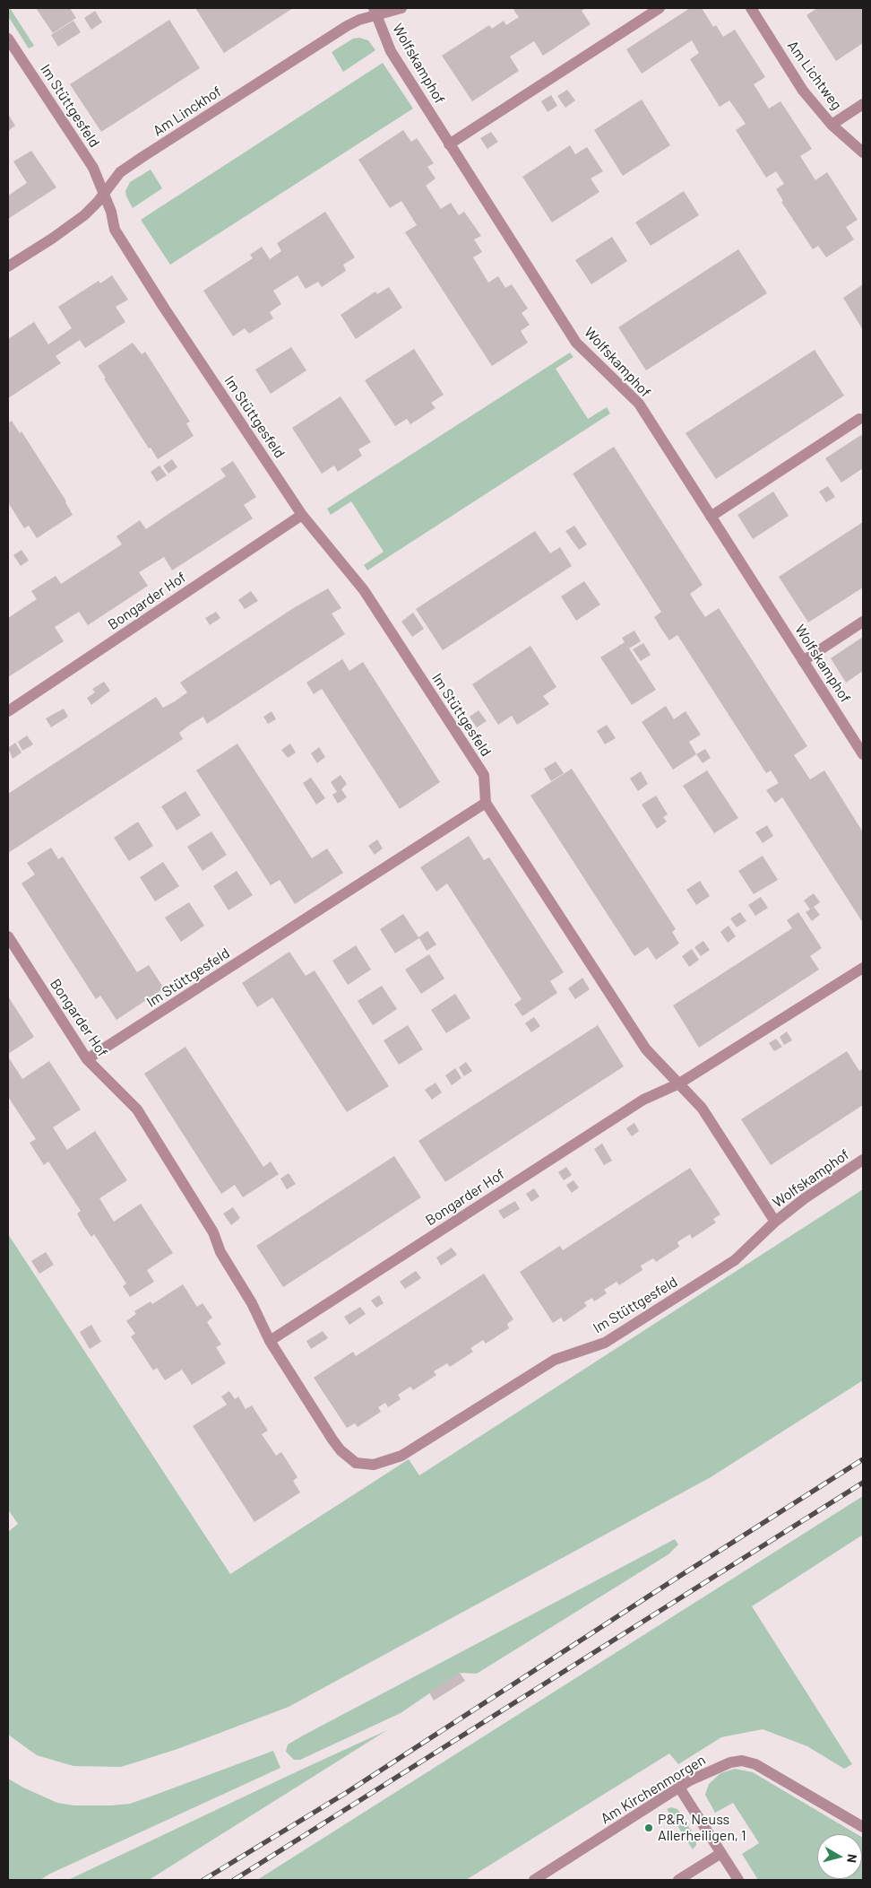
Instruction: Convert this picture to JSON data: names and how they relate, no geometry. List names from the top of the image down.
{
  "streets": {
    "street": [
      "Wolfskamphof",
      "Am Lichtweg",
      "Im Stüttgesfeld",
      "Am Linckhof",
      "Bongarder Hof",
      "Am Kirchenmorgen"
    ]
  },
  "crossings": [
    ["Wolfskamphof", "Im Stüttgesfeld"],
    ["Wolfskamphof", "Am Linckhof"],
    ["Im Stüttgesfeld", "Am Linckhof"],
    ["Im Stüttgesfeld", "Bongarder Hof"]
  ],
  "places": ["P&R, Neuss Allerheiligen, 1"],
  "north": "right"
}
